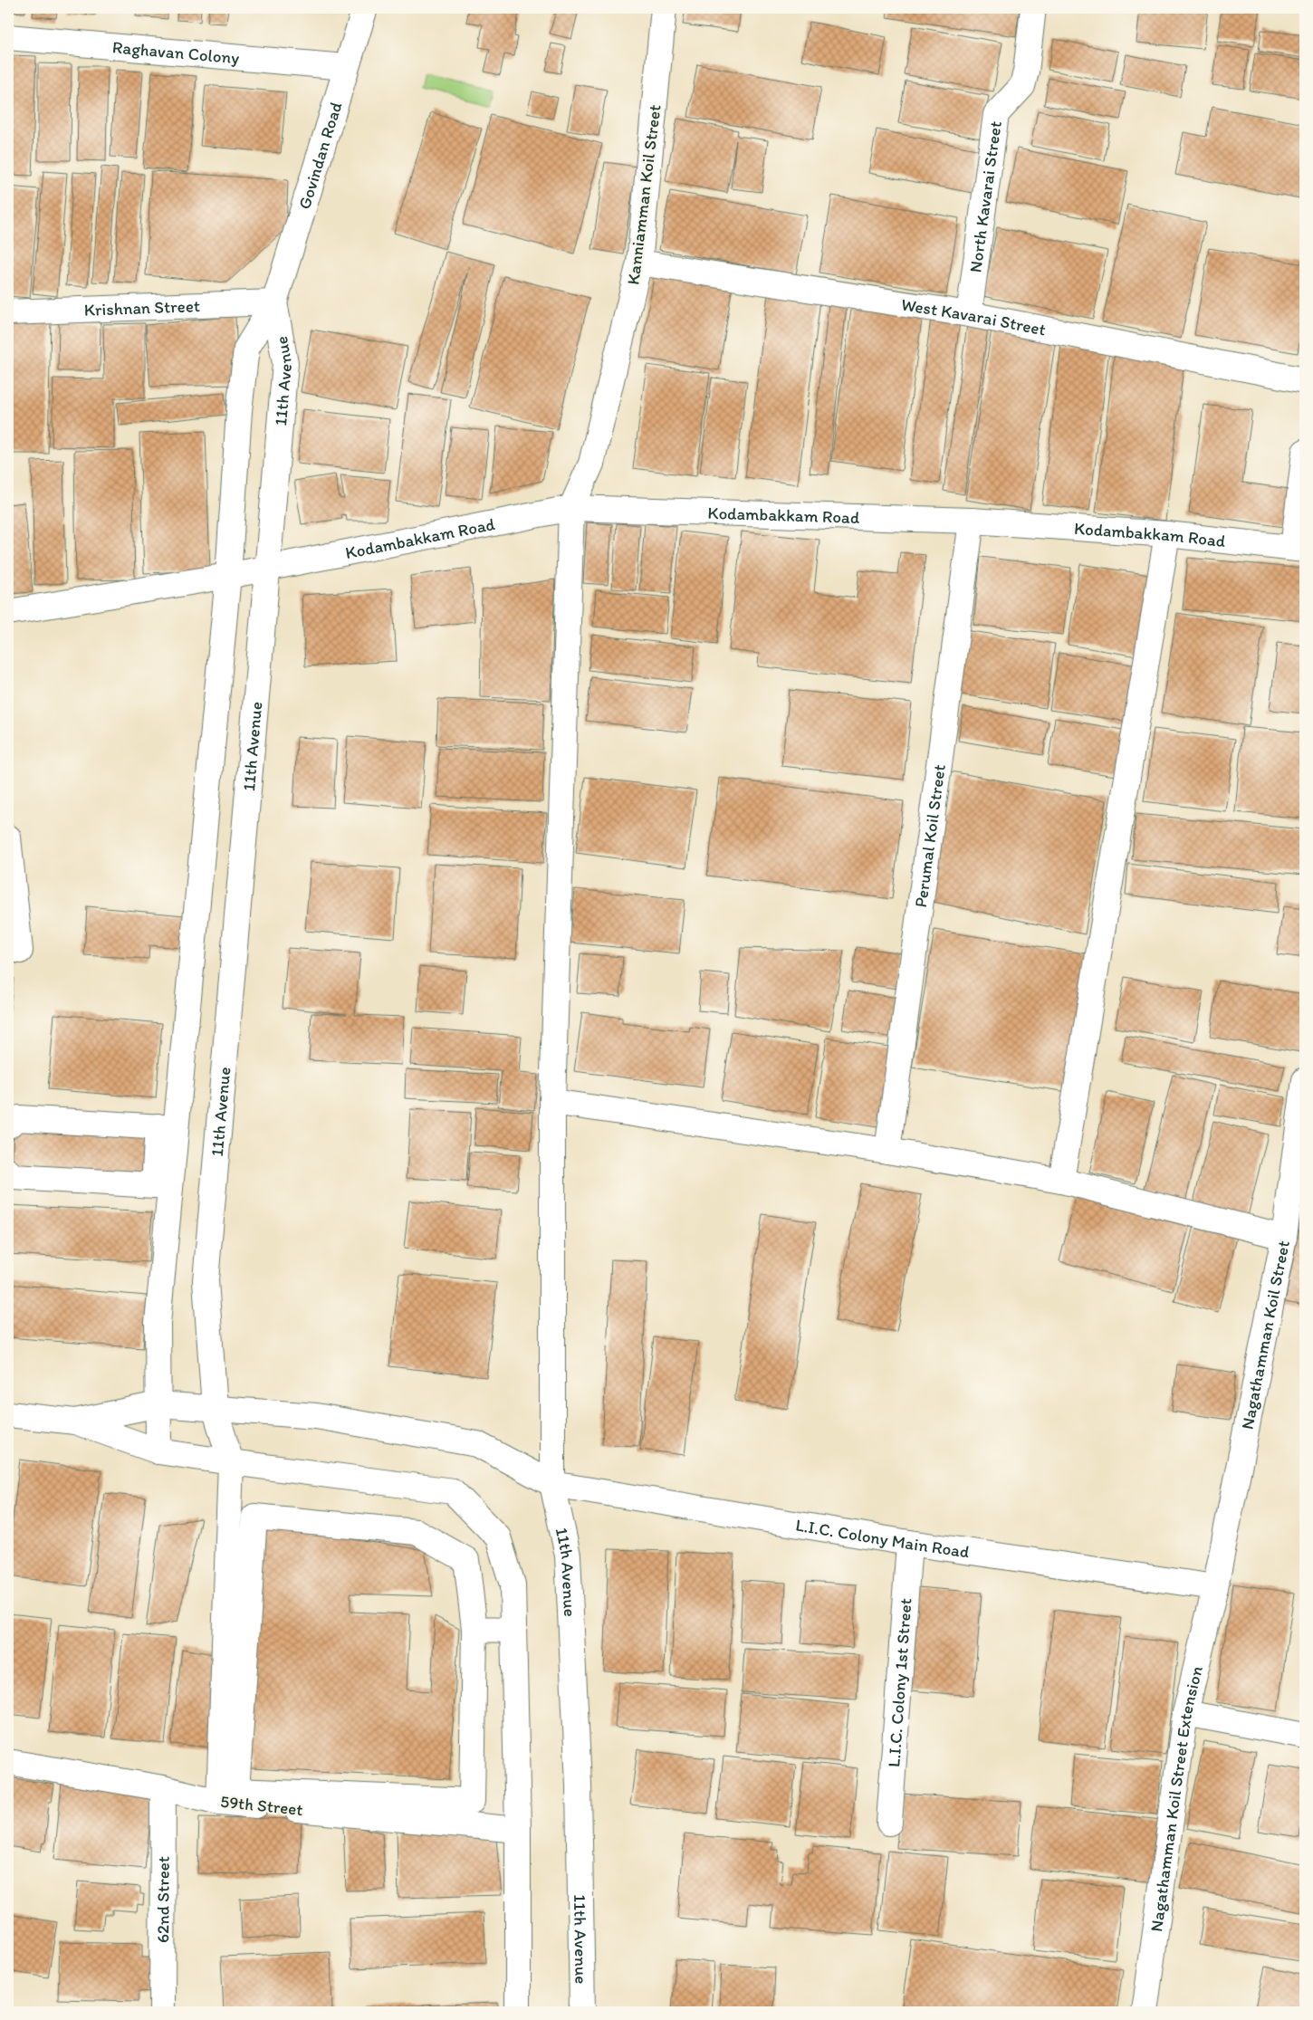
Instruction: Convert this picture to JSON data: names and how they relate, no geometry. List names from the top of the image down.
{
  "streets": {
    "street": [
      "Raghavan Colony",
      "Govindan Road",
      "Kanniamman Koil Street",
      "North Kavarai Street",
      "Krishnan Street",
      "West Kavarai Street",
      "11th Avenue",
      "Kodambakkam Road",
      "Perumal Koil Street",
      "Nagathamman Koil Street",
      "L.I.C. Colony Main Road",
      "L.I.C. Colony 1st Street",
      "Nagathamman Koil Street Extension",
      "59th Street",
      "62nd Street"
    ]
  },
  "crossings": [
    ["Raghavan Colony", "Govindan Road"],
    ["Govindan Road", "Krishnan Street"],
    ["Govindan Road", "11th Avenue"],
    ["Kanniamman Koil Street", "West Kavarai Street"],
    ["Kanniamman Koil Street", "11th Avenue"],
    ["Kanniamman Koil Street", "Kodambakkam Road"],
    ["North Kavarai Street", "West Kavarai Street"],
    ["Krishnan Street", "11th Avenue"],
    ["11th Avenue", "Kodambakkam Road"],
    ["11th Avenue", "L.I.C. Colony Main Road"],
    ["11th Avenue", "59th Street"],
    ["Kodambakkam Road", "Perumal Koil Street"],
    ["Nagathamman Koil Street", "L.I.C. Colony Main Road"],
    ["Nagathamman Koil Street", "Nagathamman Koil Street Extension"],
    ["L.I.C. Colony Main Road", "L.I.C. Colony 1st Street"],
    ["L.I.C. Colony Main Road", "Nagathamman Koil Street Extension"],
    ["59th Street", "62nd Street"]
  ]
}
